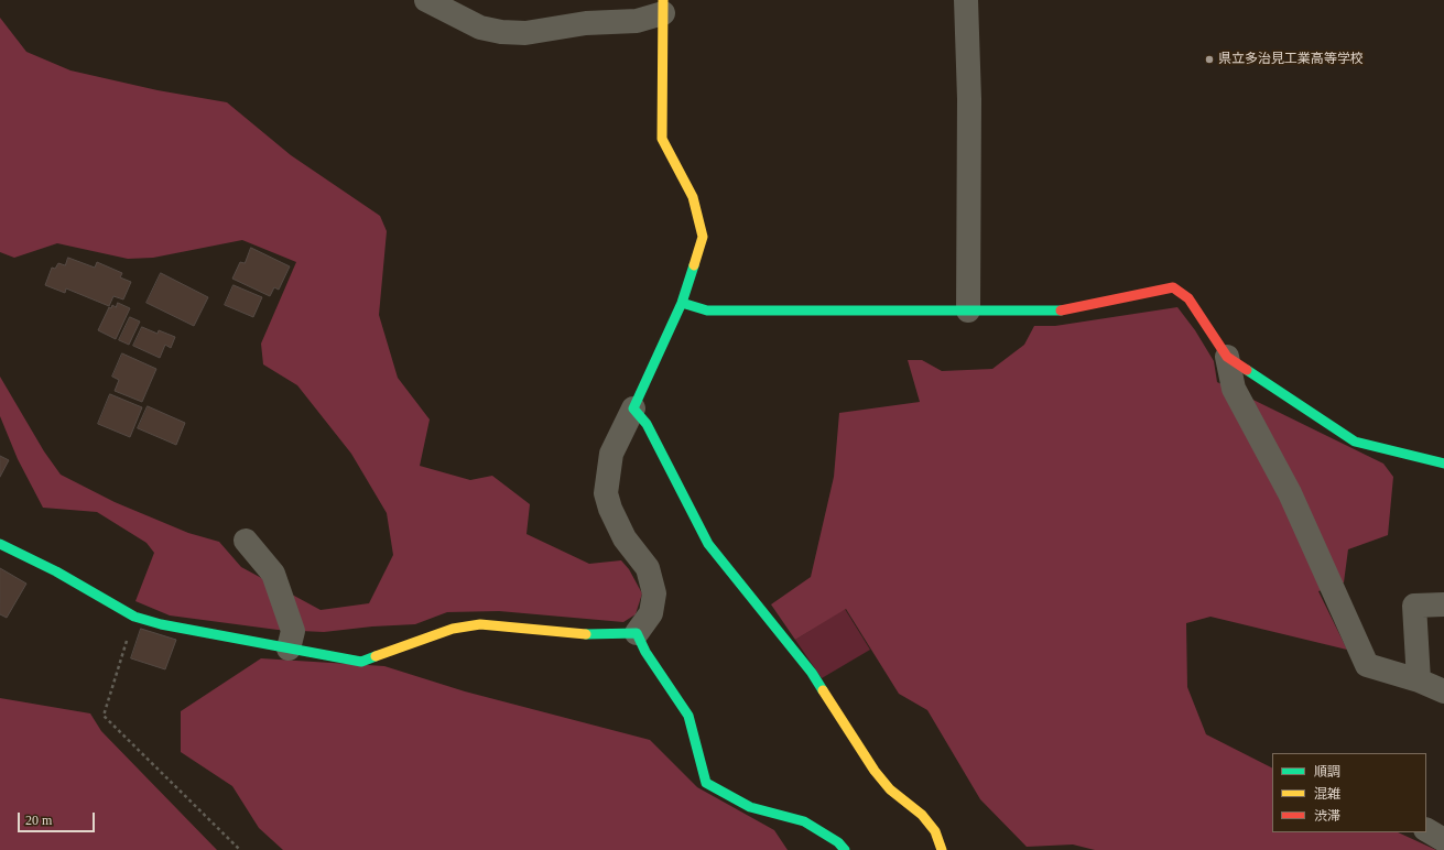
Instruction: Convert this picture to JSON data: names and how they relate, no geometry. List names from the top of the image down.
{
  "places": ["県立多治見工業高等学校"],
  "legend": ["順調", "混雑", "渋滞"],
  "scale_bar": "20 m"
}
